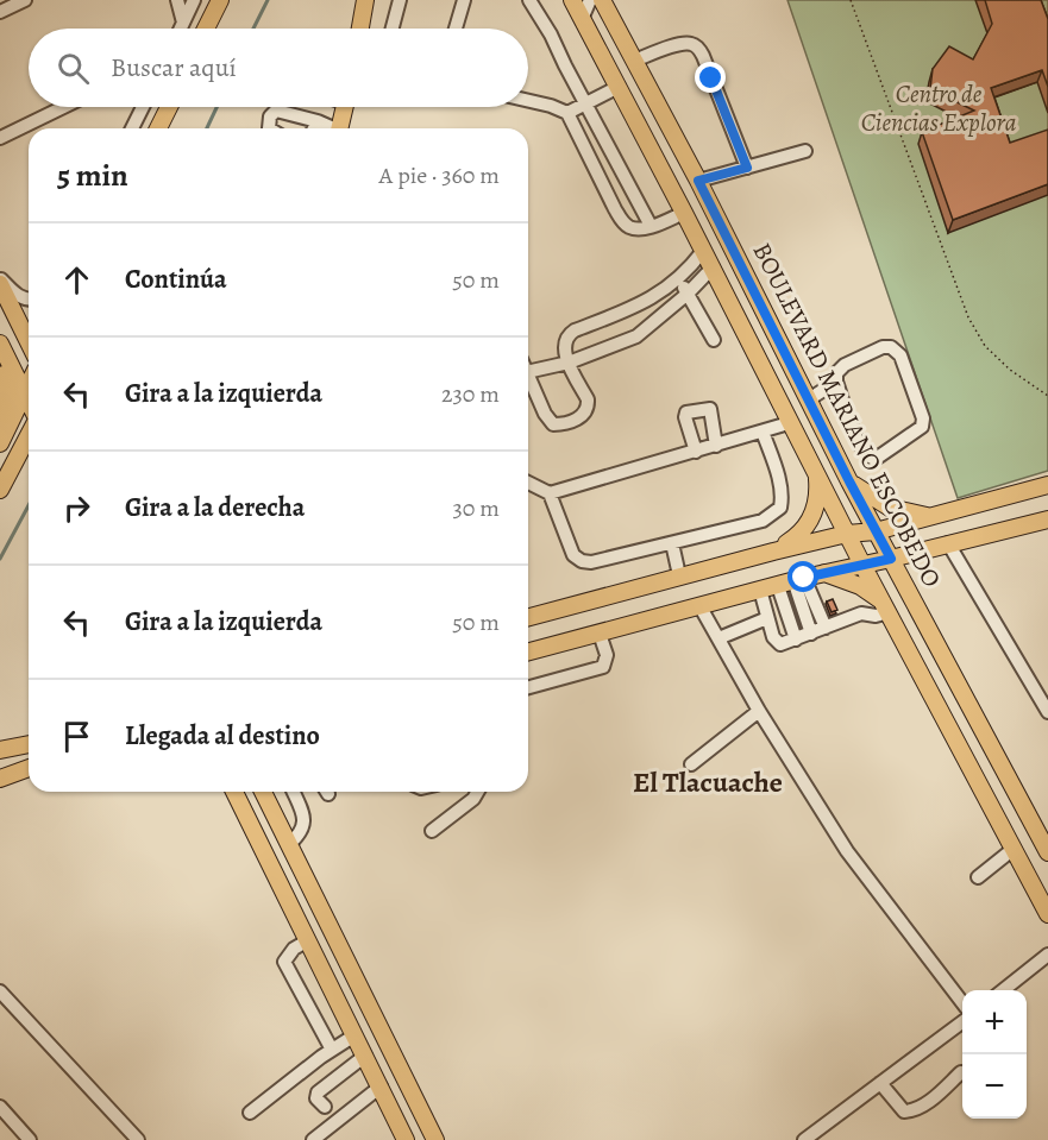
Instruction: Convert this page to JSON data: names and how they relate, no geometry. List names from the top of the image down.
{
  "streets": {
    "main road": ["BOULEVARD MARIANO ESCOBEDO"]
  },
  "districts": ["El Tlacuache"],
  "parks": ["Centro de Ciencias Explora"],
  "page": {
    "search": "Buscar aquí",
    "heading": ["5 min", "A pie · 360 m"],
    "list": [
      ["Continúa", "50 m"],
      ["Gira a la izquierda", "230 m"],
      ["Gira a la derecha", "30 m"],
      ["Gira a la izquierda", "50 m"],
      "Llegada al destino"
    ],
    "map_buttons": ["+", "−"]
  }
}
